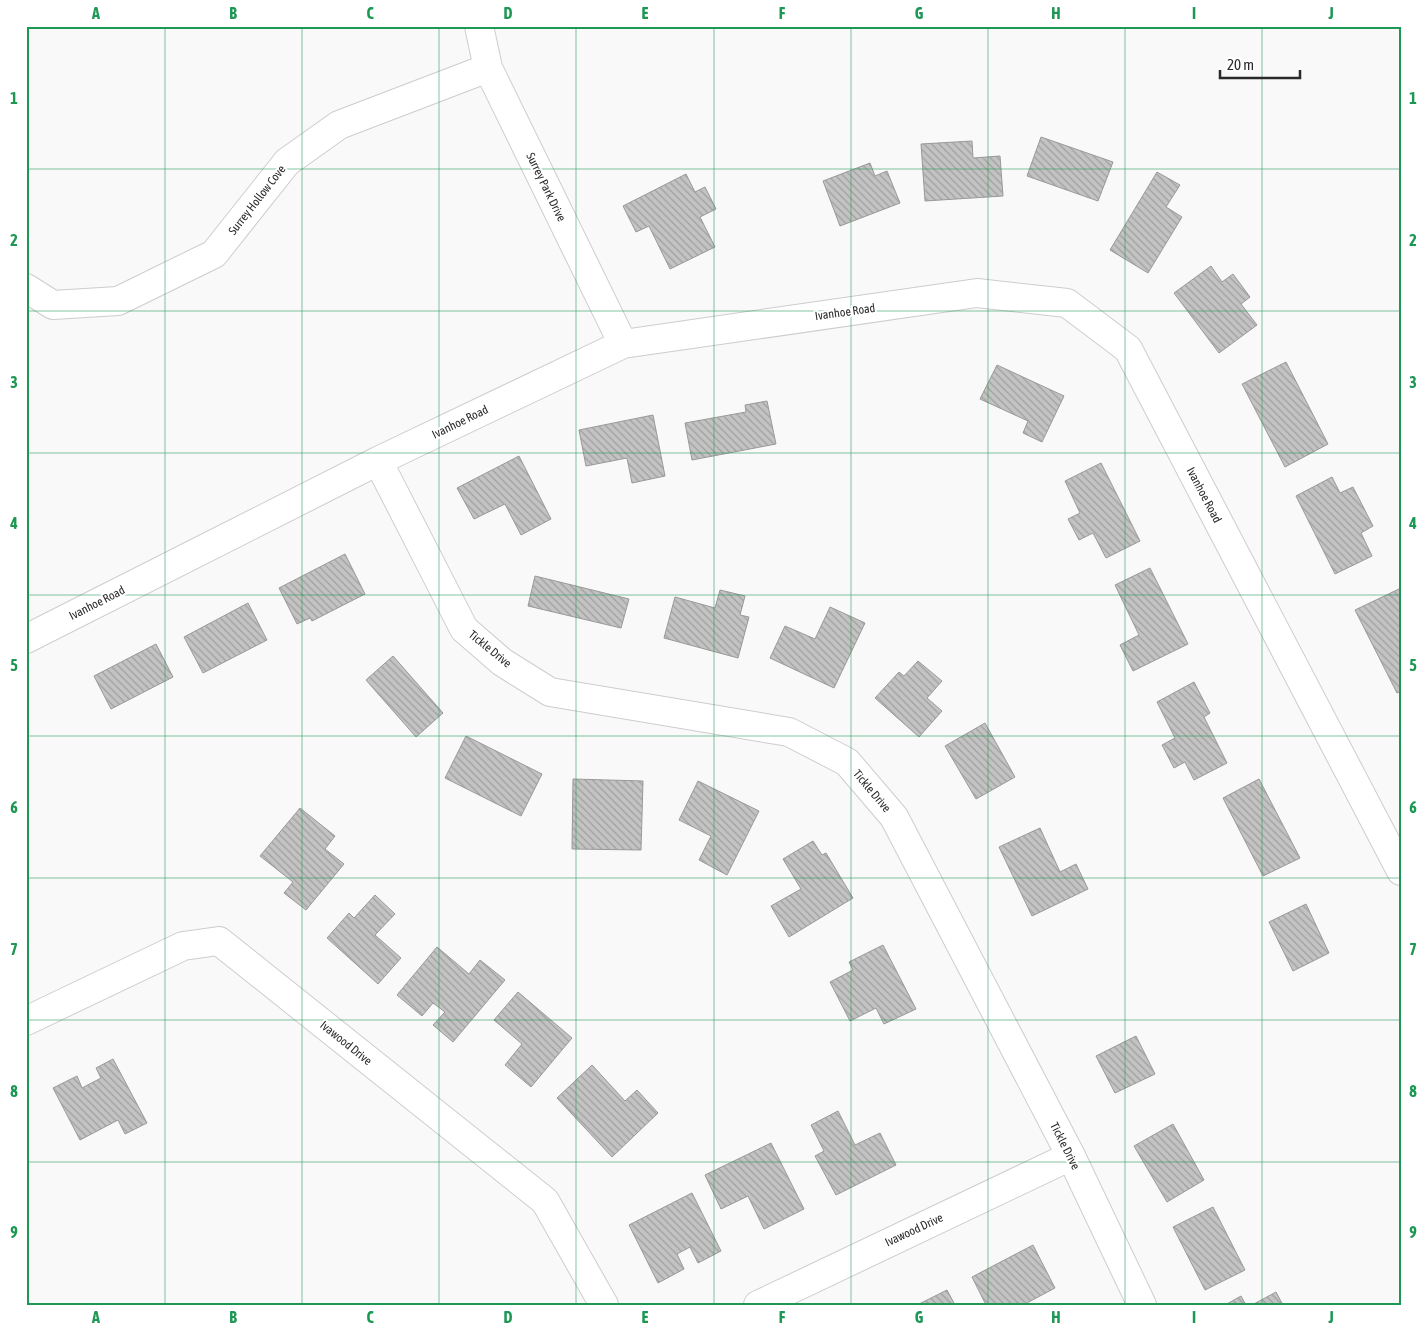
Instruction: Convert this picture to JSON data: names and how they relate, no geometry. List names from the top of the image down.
{
  "streets": {
    "street": [
      "Surrey Park Drive",
      "Surrey Hollow Cove",
      "Ivanhoe Road",
      "Tickle Drive",
      "Ivawood Drive"
    ]
  },
  "crossings": [
    ["Surrey Park Drive", "Surrey Hollow Cove"],
    ["Surrey Park Drive", "Ivanhoe Road"],
    ["Ivanhoe Road", "Tickle Drive"],
    ["Tickle Drive", "Ivawood Drive"]
  ],
  "scale_bar": "20 m",
  "grid": {
    "columns": [
      "A",
      "B",
      "C",
      "D",
      "E",
      "F",
      "G",
      "H",
      "I",
      "J"
    ],
    "rows": [
      "1",
      "2",
      "3",
      "4",
      "5",
      "6",
      "7",
      "8",
      "9"
    ]
  }
}
